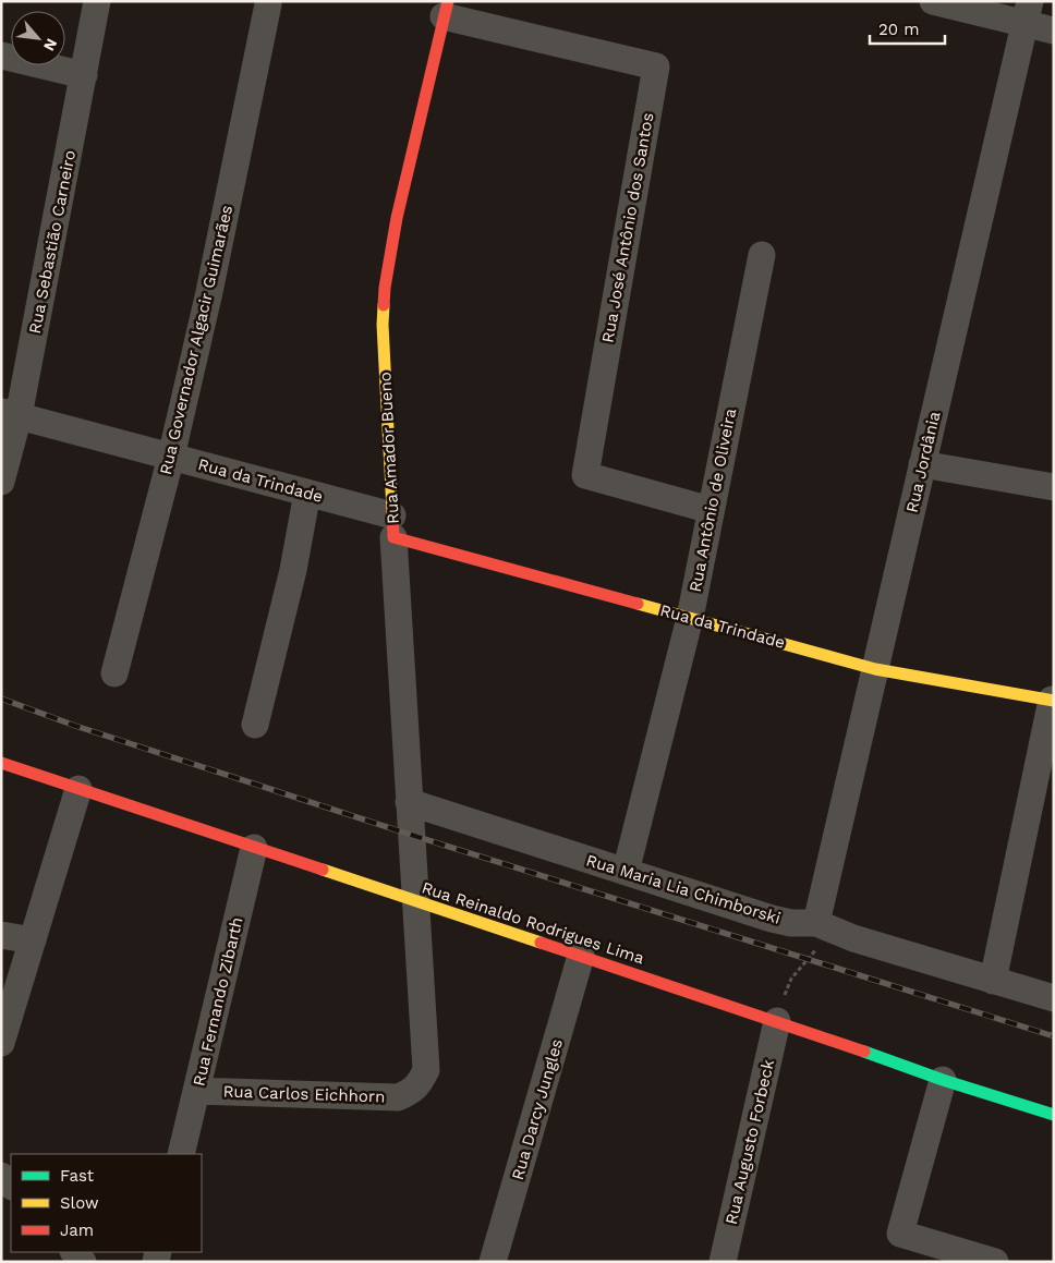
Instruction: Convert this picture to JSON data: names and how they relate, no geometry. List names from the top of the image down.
{
  "streets": {
    "main road": ["Rua Amador Bueno", "Rua da Trindade", "Rua Reinaldo Rodrigues Lima"],
    "street": [
      "Rua José Antônio dos Santos",
      "Rua Sebastião Carneiro",
      "Rua Governador Algacir Guimarães",
      "Rua Jordânia",
      "Rua Antônio de Oliveira",
      "Rua Maria Lia Chimborski",
      "Rua Fernando Zibarth",
      "Rua Carlos Eichhorn",
      "Rua Darcy Jungles",
      "Rua Augusto Forbeck"
    ]
  },
  "crossings": [
    ["Rua José Antônio dos Santos", "Rua Amador Bueno"],
    ["Rua José Antônio dos Santos", "Rua Antônio de Oliveira"],
    ["Rua Sebastião Carneiro", "Rua da Trindade"],
    ["Rua Governador Algacir Guimarães", "Rua da Trindade"],
    ["Rua Amador Bueno", "Rua da Trindade"],
    ["Rua Amador Bueno", "Rua Maria Lia Chimborski"],
    ["Rua Amador Bueno", "Rua Reinaldo Rodrigues Lima"],
    ["Rua Amador Bueno", "Rua Carlos Eichhorn"],
    ["Rua Jordânia", "Rua da Trindade"],
    ["Rua Jordânia", "Rua Maria Lia Chimborski"],
    ["Rua da Trindade", "Rua Antônio de Oliveira"],
    ["Rua Antônio de Oliveira", "Rua Maria Lia Chimborski"],
    ["Rua Reinaldo Rodrigues Lima", "Rua Fernando Zibarth"],
    ["Rua Reinaldo Rodrigues Lima", "Rua Carlos Eichhorn"],
    ["Rua Reinaldo Rodrigues Lima", "Rua Darcy Jungles"],
    ["Rua Reinaldo Rodrigues Lima", "Rua Augusto Forbeck"],
    ["Rua Fernando Zibarth", "Rua Carlos Eichhorn"]
  ],
  "legend": ["Fast", "Slow", "Jam"],
  "scale_bar": "20 m",
  "north": "bottom right"
}
